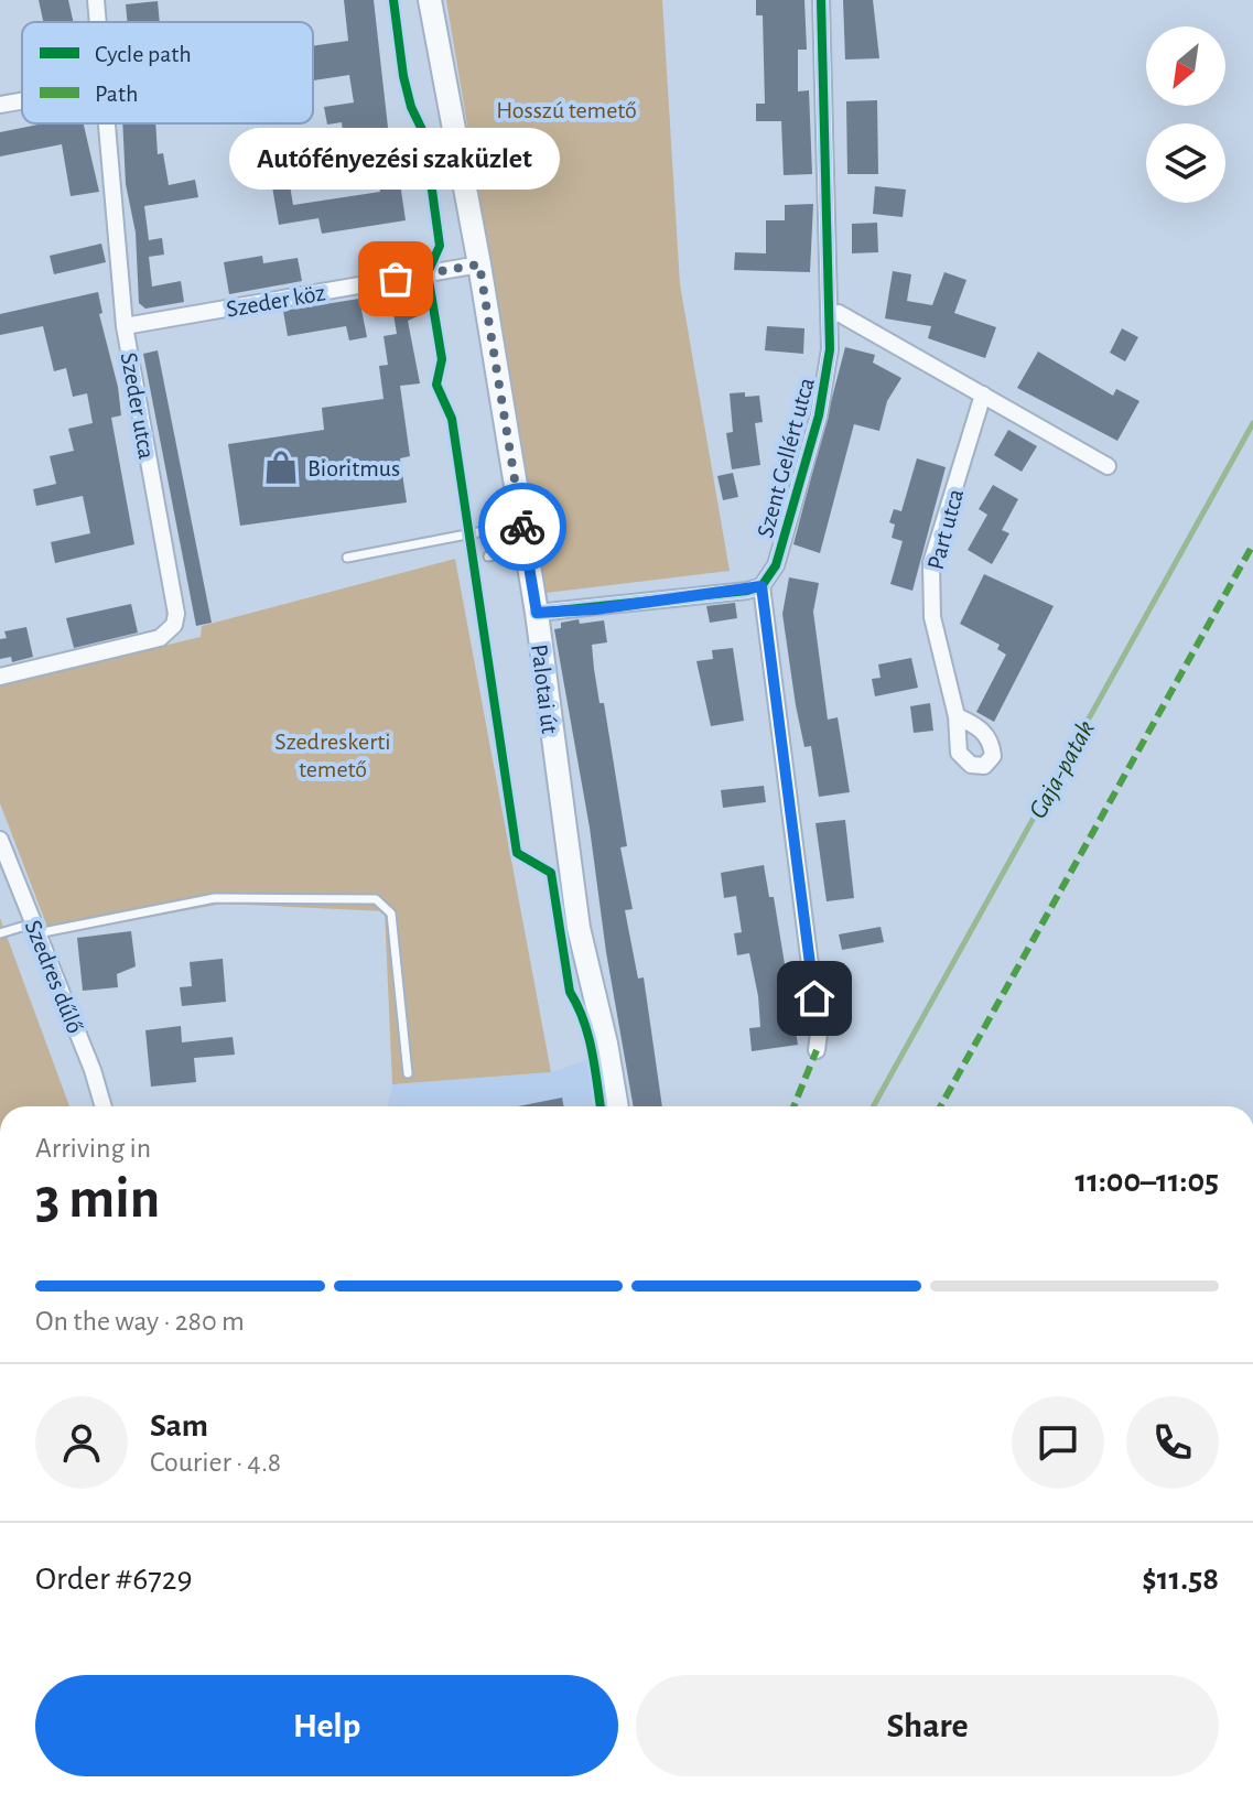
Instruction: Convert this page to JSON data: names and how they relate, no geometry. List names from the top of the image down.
{
  "streets": {
    "main road": ["Palotai út"],
    "street": [
      "Szeder köz",
      "Szeder utca",
      "Szent Gellért utca",
      "Part utca",
      "Szedres dűlő"
    ]
  },
  "crossings": [
    ["Szeder köz", "Szeder utca"],
    ["Szeder köz", "Palotai út"]
  ],
  "water": ["Gaja-patak"],
  "parks": ["Hosszú temető", "Szedreskerti temető"],
  "places": {
    "other": ["Autófényezési szaküzlet"],
    "shop": ["Bioritmus"]
  },
  "legend": ["Cycle path", "Path"],
  "north": "bottom left",
  "page": {
    "bubble": "Autófényezési szaküzlet",
    "heading": ["3 min", "Arriving in", "11:00–11:05"],
    "panel": [
      "Sam",
      "Courier · 4.8",
      "Order #6729",
      "$11.58"
    ],
    "bar": "On the way · 280 m",
    "buttons": ["Help", "Share"]
  }
}
